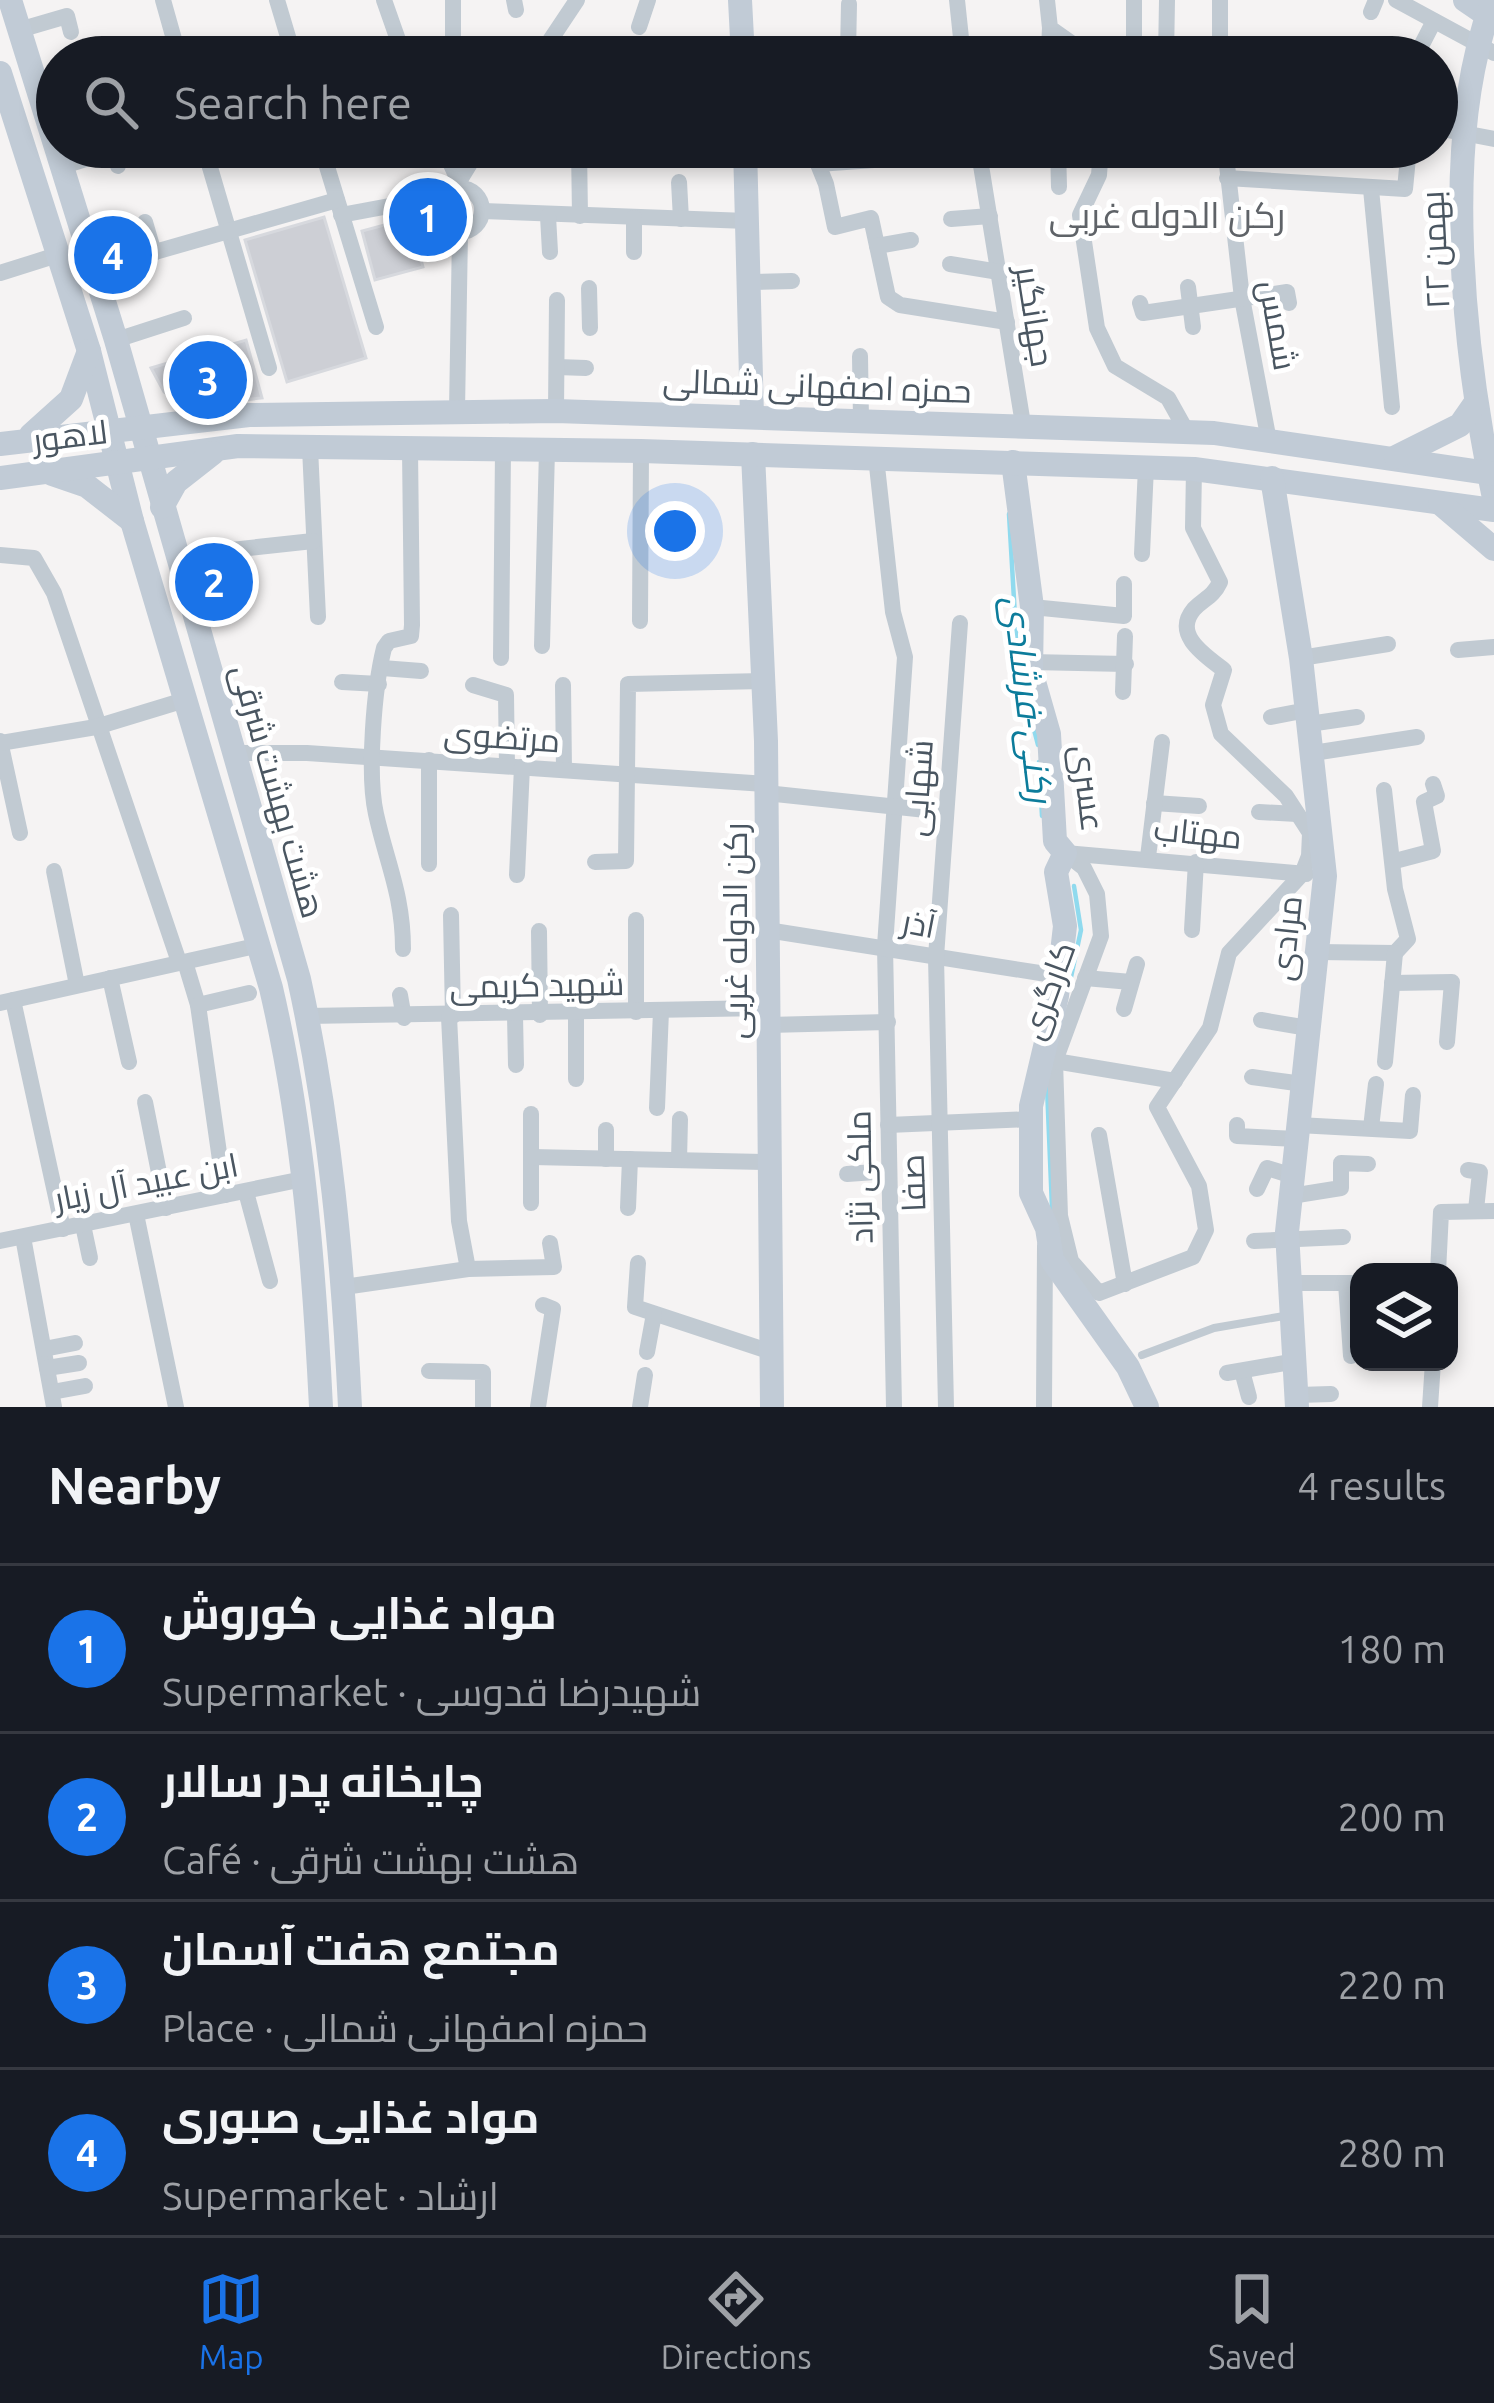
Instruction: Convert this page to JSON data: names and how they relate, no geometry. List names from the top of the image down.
{
  "streets": {
    "main road": [
      "۲۲ بهمن",
      "حمزه اصفهانی شمالی",
      "لاهور",
      "عسری",
      "هشت بهشت شرقی",
      "رکن الدوله غربی",
      "مرادی"
    ],
    "street": [
      "جهانگیر",
      "شمس",
      "مرتضوی",
      "شهابی",
      "مهتاب",
      "آذر",
      "شهید کریمی",
      "کارگری",
      "ملکی نژاد",
      "ابن عبید آل زیار",
      "صفا"
    ]
  },
  "crossings": [
    ["۲۲ بهمن", "حمزه اصفهانی شمالی"],
    ["جهانگیر", "حمزه اصفهانی شمالی"],
    ["شمس", "حمزه اصفهانی شمالی"],
    ["حمزه اصفهانی شمالی", "لاهور"],
    ["حمزه اصفهانی شمالی", "هشت بهشت شرقی"],
    ["لاهور", "هشت بهشت شرقی"],
    ["مرتضوی", "شهابی"],
    ["مرتضوی", "هشت بهشت شرقی"],
    ["مرتضوی", "رکن الدوله غربی"],
    ["مرتضوی", "ملکی نژاد"],
    ["شهابی", "آذر"],
    ["شهابی", "صفا"],
    ["عسری", "مهتاب"],
    ["عسری", "آذر"],
    ["عسری", "کارگری"],
    ["هشت بهشت شرقی", "شهید کریمی"],
    ["هشت بهشت شرقی", "ابن عبید آل زیار"],
    ["مهتاب", "مرادی"],
    ["مهتاب", "کارگری"],
    ["آذر", "رکن الدوله غربی"],
    ["آذر", "ملکی نژاد"],
    ["آذر", "صفا"],
    ["رکن الدوله غربی", "شهید کریمی"],
    ["شهید کریمی", "ملکی نژاد"]
  ],
  "districts": ["رکن الدوله غربی"],
  "water": ["رکنی-فرشادی"],
  "page": {
    "search": "Search here",
    "pins": [
      "1",
      "4",
      "3",
      "2"
    ],
    "heading": ["Nearby", "4 results"],
    "list": [
      {
        "mark": "1",
        "name": "مواد غذایی کوروش",
        "note": "Supermarket · شهیدرضا قدوسی",
        "value": "180 m"
      },
      {
        "mark": "2",
        "name": "چایخانه پدر سالار",
        "note": "Café · هشت بهشت شرقی",
        "value": "200 m"
      },
      {
        "mark": "3",
        "name": "مجتمع هفت آسمان",
        "note": "Place · حمزه اصفهانی شمالی",
        "value": "220 m"
      },
      {
        "mark": "4",
        "name": "مواد غذایی صبوری",
        "note": "Supermarket · ارشاد",
        "value": "280 m"
      }
    ],
    "nav": ["Map", "Directions", "Saved"]
  }
}
